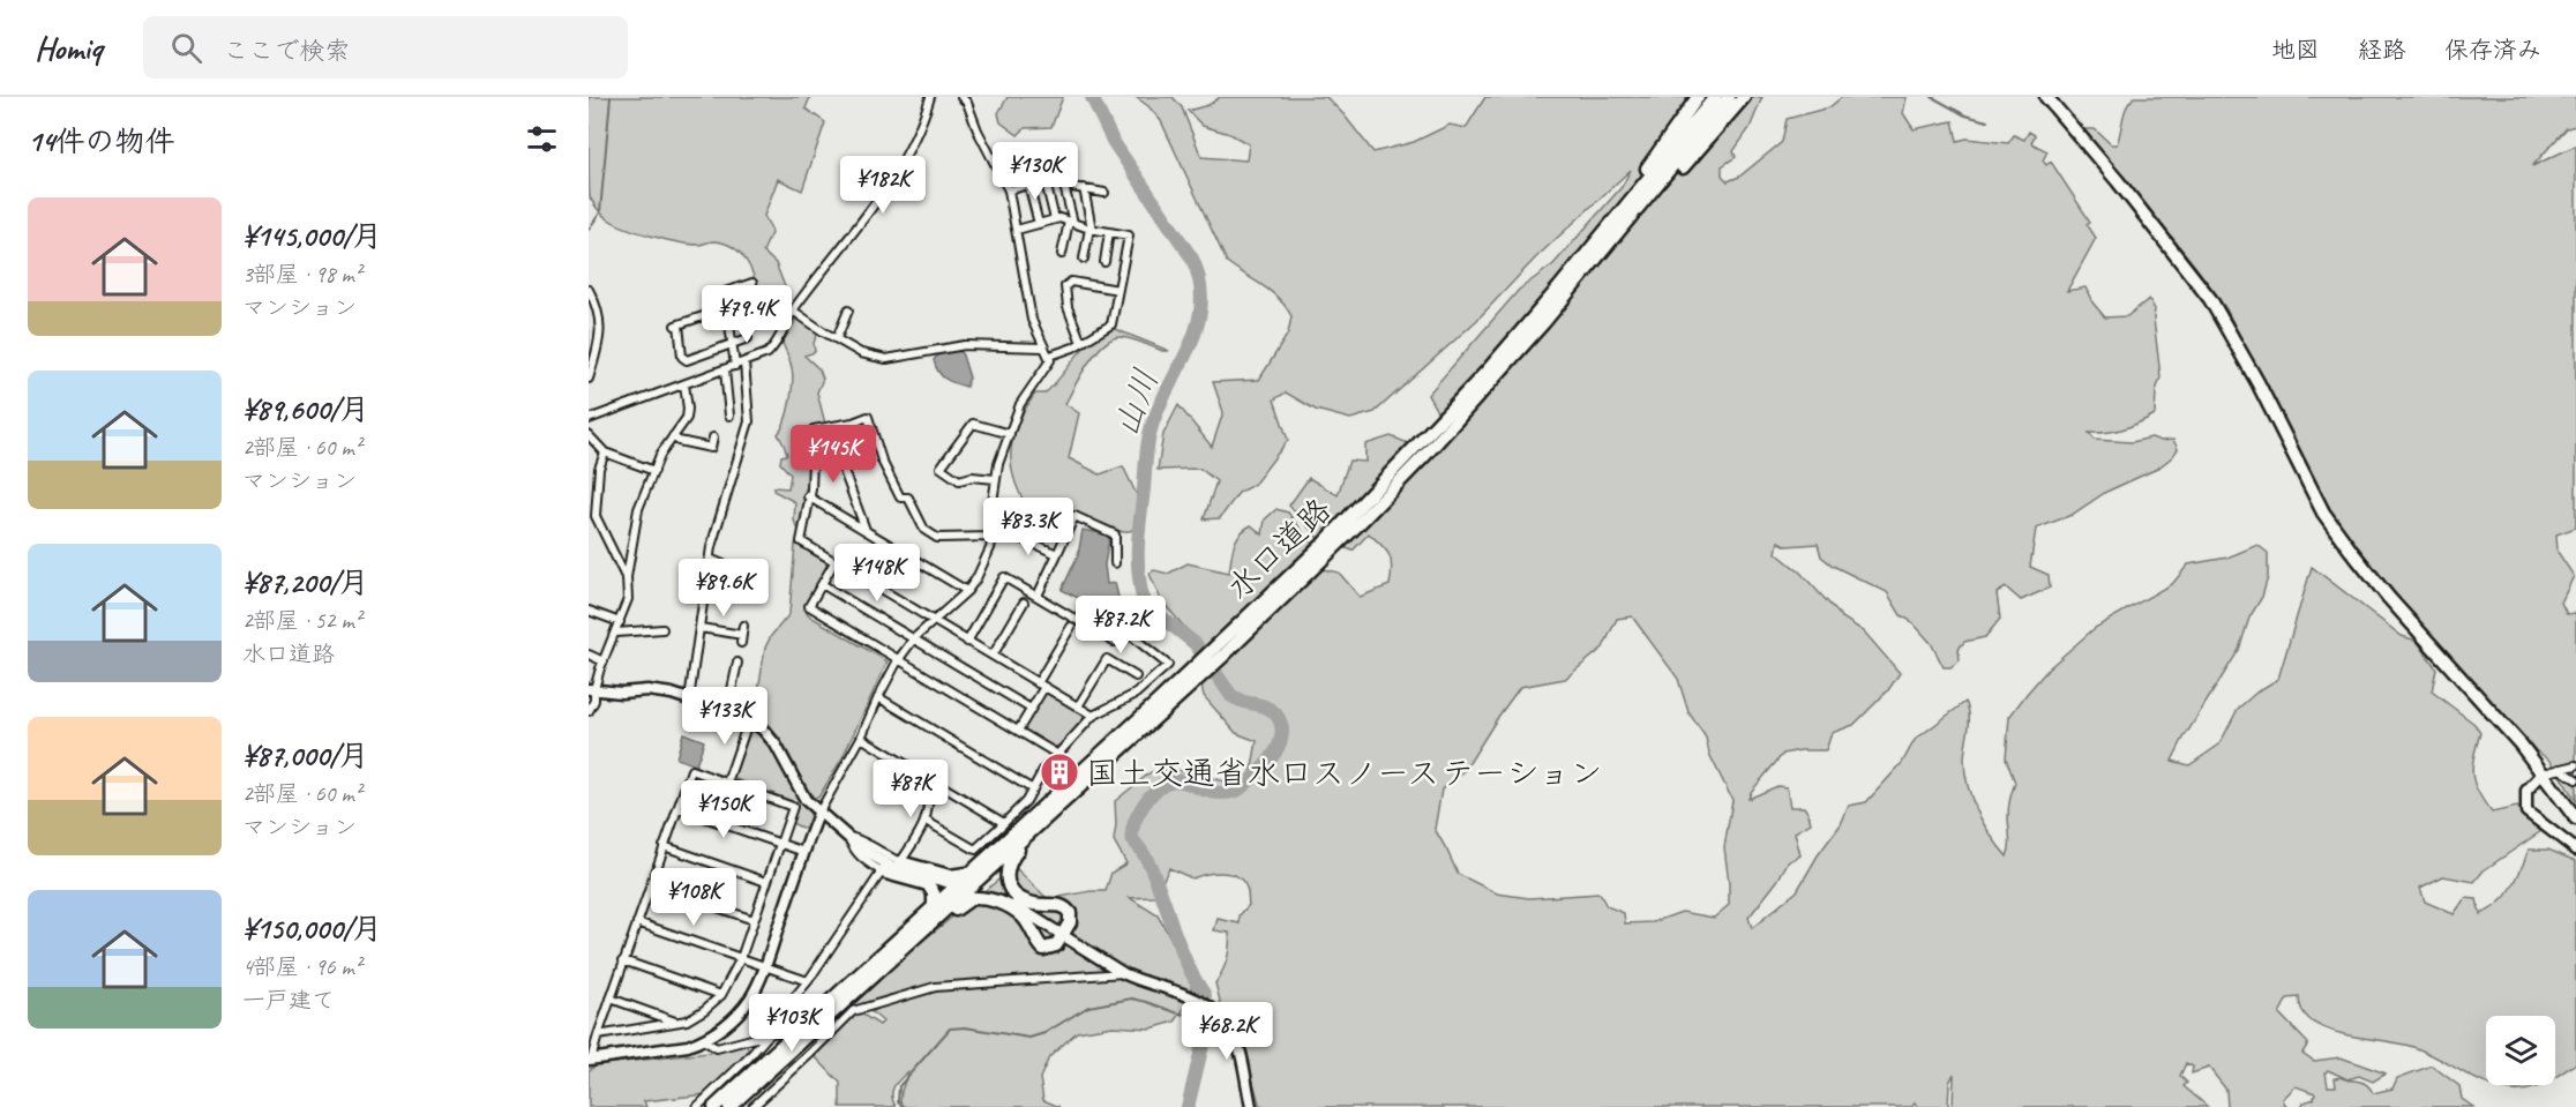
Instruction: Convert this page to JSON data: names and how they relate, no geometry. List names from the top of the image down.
{
  "streets": {
    "highway": ["水口道路"]
  },
  "water": ["山川"],
  "places": {
    "building": ["国土交通省水口スノーステーション"]
  },
  "page": {
    "header": "Homiq",
    "search": "ここで検索",
    "nav": ["地図", "経路", "保存済み"],
    "heading": "14件の物件",
    "price": [
      "¥130K",
      "¥182K",
      "¥79.4K",
      "¥145K",
      "¥83.3K",
      "¥148K",
      "¥89.6K",
      "¥87.2K",
      "¥133K",
      "¥87K",
      "¥150K",
      "¥108K",
      "¥103K",
      "¥68.2K"
    ],
    "list": [
      {
        "name": "¥145,000/月",
        "note": "3部屋 · 98 m² · マンション"
      },
      {
        "name": "¥89,600/月",
        "note": "2部屋 · 60 m² · マンション"
      },
      {
        "name": "¥87,200/月",
        "note": "2部屋 · 52 m² · 水口道路"
      },
      {
        "name": "¥87,000/月",
        "note": "2部屋 · 60 m² · マンション"
      },
      {
        "name": "¥150,000/月",
        "note": "4部屋 · 96 m² · 一戸建て"
      }
    ]
  }
}
